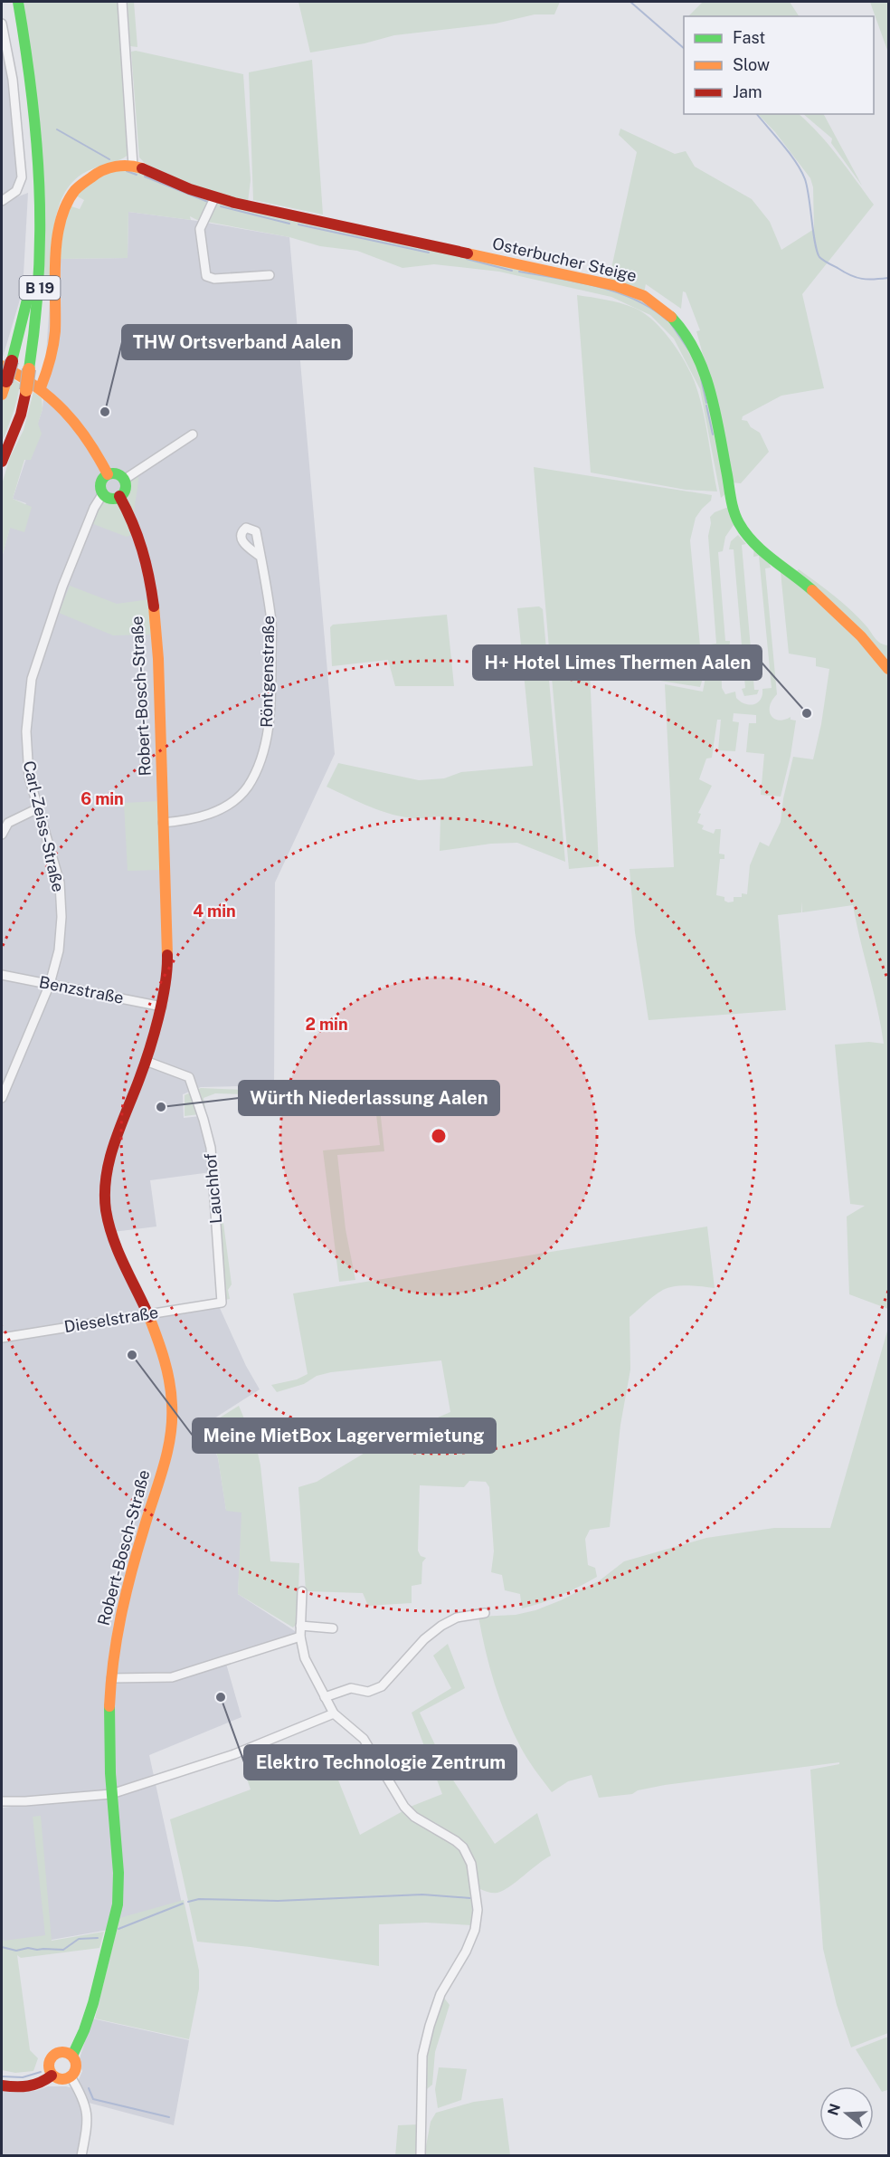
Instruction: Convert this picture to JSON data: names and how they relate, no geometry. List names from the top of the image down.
{
  "streets": {
    "main road": ["Osterbucher Steige", "B 19", "Robert-Bosch-Straße"],
    "street": [
      "Röntgenstraße",
      "Carl-Zeiss-Straße",
      "Benzstraße",
      "Lauchhof",
      "Dieselstraße"
    ]
  },
  "crossings": [
    ["Röntgenstraße", "Robert-Bosch-Straße"],
    ["Robert-Bosch-Straße", "Carl-Zeiss-Straße"],
    ["Robert-Bosch-Straße", "Benzstraße"],
    ["Robert-Bosch-Straße", "Lauchhof"],
    ["Robert-Bosch-Straße", "Dieselstraße"],
    ["Carl-Zeiss-Straße", "Benzstraße"],
    ["Lauchhof", "Dieselstraße"]
  ],
  "places": [
    "THW Ortsverband Aalen",
    "H+ Hotel Limes Thermen Aalen",
    "Würth Niederlassung Aalen",
    "Meine MietBox Lagervermietung",
    "Elektro Technologie Zentrum"
  ],
  "legend": ["Fast", "Slow", "Jam"],
  "north": "left",
  "rings": ["6 min", "4 min", "2 min"]
}
